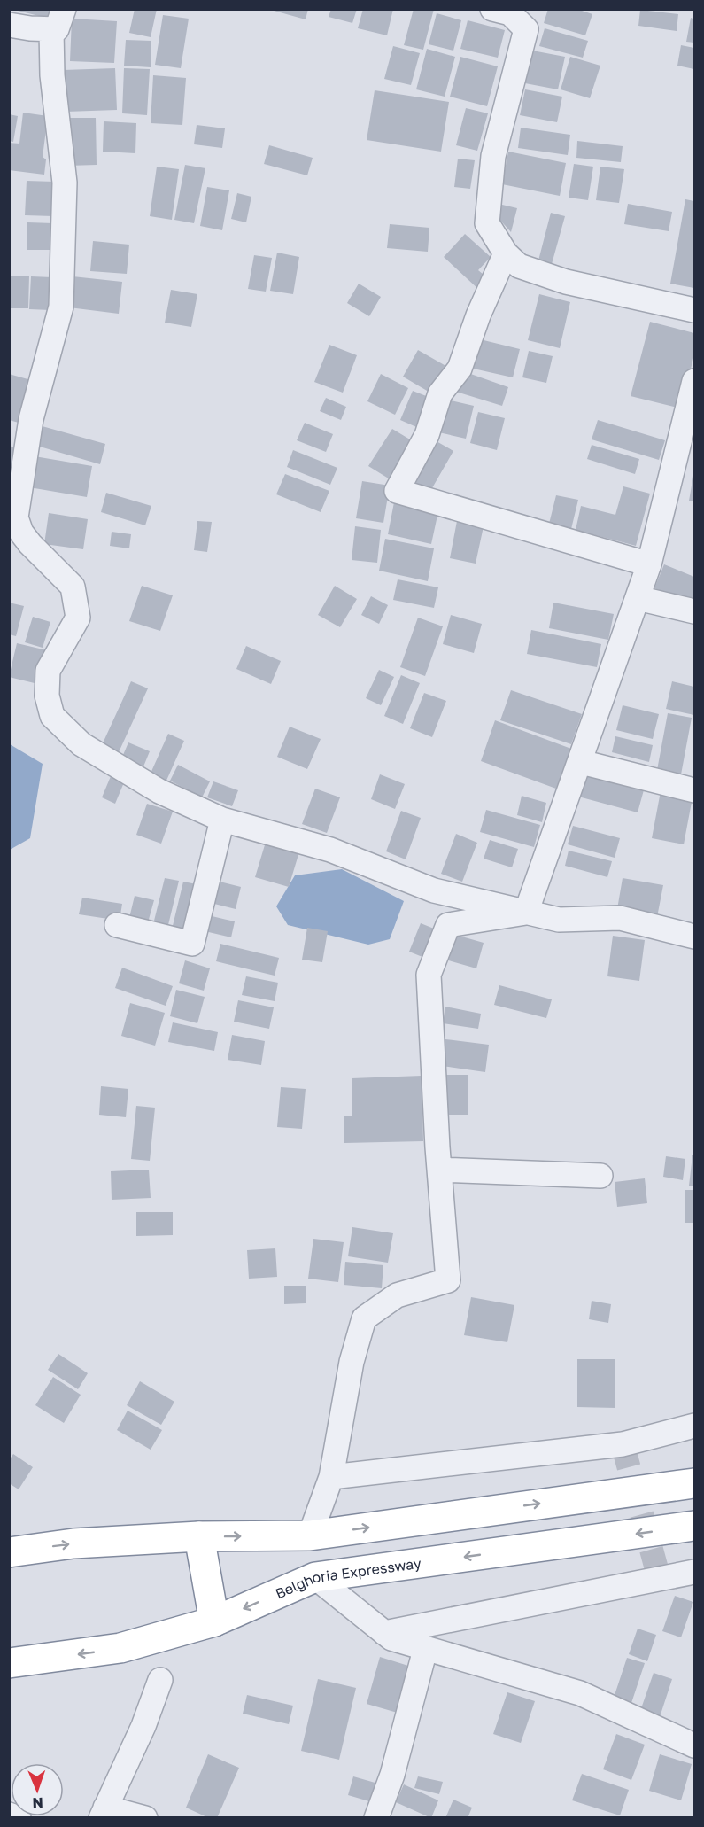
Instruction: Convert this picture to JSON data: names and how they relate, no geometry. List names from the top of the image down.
{
  "streets": {
    "highway": ["Belghoria Expressway"]
  },
  "north": "bottom"
}
